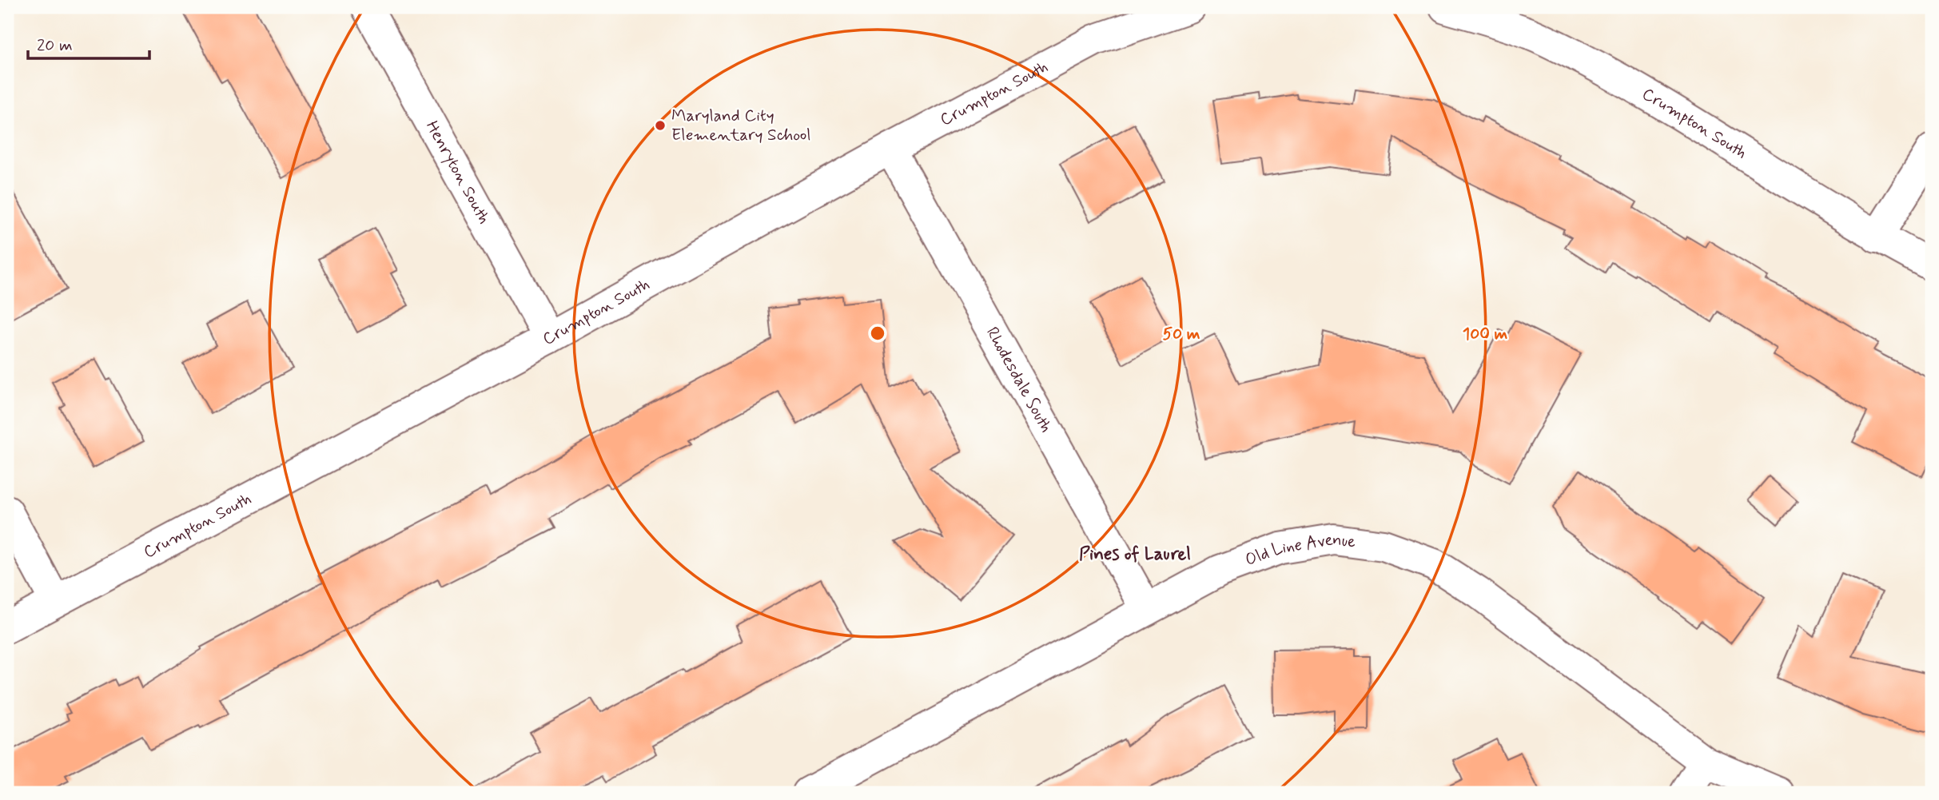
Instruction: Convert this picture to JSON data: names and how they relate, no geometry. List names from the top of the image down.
{
  "streets": {
    "street": [
      "Crumpton South",
      "Henryton South",
      "Rhodesdale South",
      "Old Line Avenue"
    ]
  },
  "crossings": [
    ["Crumpton South", "Henryton South"],
    ["Crumpton South", "Rhodesdale South"],
    ["Rhodesdale South", "Old Line Avenue"]
  ],
  "districts": ["Pines of Laurel"],
  "places": ["Maryland City Elementary School"],
  "scale_bar": "20 m",
  "rings": ["50 m", "100 m"]
}
